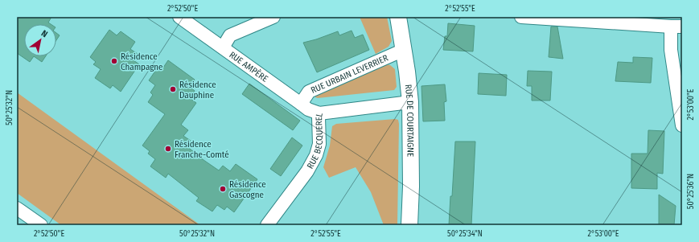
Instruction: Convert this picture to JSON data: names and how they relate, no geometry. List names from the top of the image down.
{
  "streets": {
    "street": [
      "RUE AMPÈRE",
      "RUE URBAIN LEVERRIER",
      "RUE DE COURTAIGNE",
      "RUE BECQUEREL"
    ]
  },
  "crossings": [
    ["RUE AMPÈRE", "RUE URBAIN LEVERRIER"],
    ["RUE AMPÈRE", "RUE BECQUEREL"],
    ["RUE URBAIN LEVERRIER", "RUE DE COURTAIGNE"],
    ["RUE DE COURTAIGNE", "RUE BECQUEREL"]
  ],
  "places": [
    "Résidence Champagne",
    "Résidence Dauphine",
    "Résidence Franche-Comté",
    "Résidence Gascogne"
  ],
  "north": "top right",
  "coordinates": [
    "2°52'50\"E",
    "2°52'55\"E",
    "2°53'00\"E",
    "50°25'32\"N",
    "50°25'36\"N",
    "50°25'34\"N"
  ]
}
